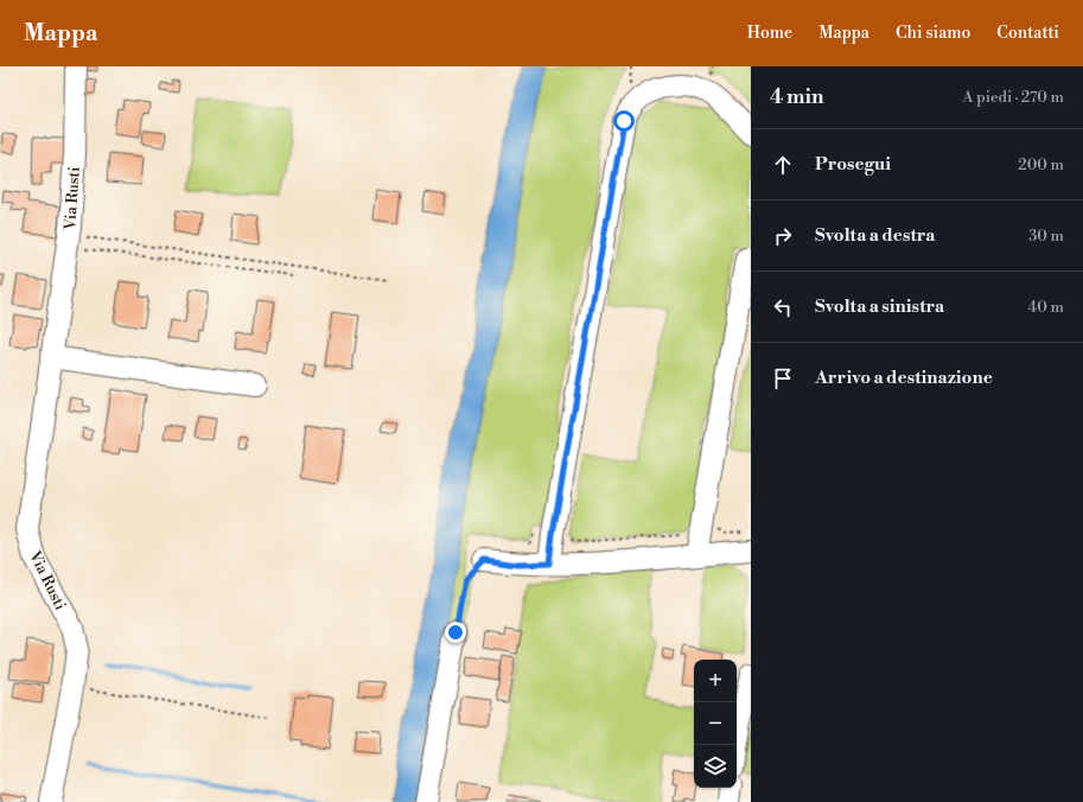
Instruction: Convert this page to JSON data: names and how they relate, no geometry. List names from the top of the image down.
{
  "streets": {
    "street": ["Via Rusti"]
  },
  "page": {
    "header": "Mappa",
    "nav": [
      "Home",
      "Mappa",
      "Chi siamo",
      "Contatti"
    ],
    "heading": ["4 min", "A piedi · 270 m"],
    "list": [
      ["Prosegui", "200 m"],
      ["Svolta a destra", "30 m"],
      ["Svolta a sinistra", "40 m"],
      "Arrivo a destinazione"
    ],
    "map_buttons": ["+", "−"]
  }
}
